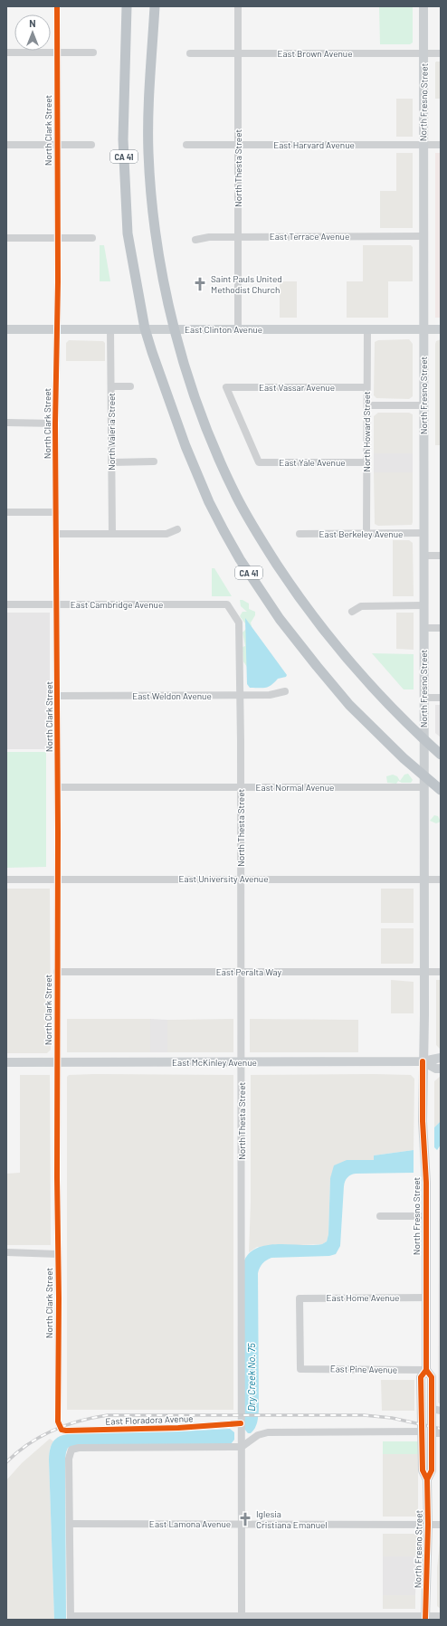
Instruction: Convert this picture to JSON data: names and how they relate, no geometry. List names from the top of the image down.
{
  "streets": {
    "highway": ["CA 41"],
    "main road": ["North Fresno Street", "East Clinton Avenue", "East McKinley Avenue"],
    "street": [
      "East Brown Avenue",
      "North Clark Street",
      "East Harvard Avenue",
      "North Thesta Street",
      "East Terrace Avenue",
      "East Vassar Avenue",
      "North Valeria Street",
      "North Howard Street",
      "East Yale Avenue",
      "East Berkeley Avenue",
      "East Cambridge Avenue",
      "East Weldon Avenue",
      "East Normal Avenue",
      "East University Avenue",
      "East Peralta Way",
      "East Home Avenue",
      "East Pine Avenue",
      "East Floradora Avenue",
      "East Lamona Avenue"
    ]
  },
  "crossings": [
    ["East Brown Avenue", "North Fresno Street"],
    ["East Brown Avenue", "North Thesta Street"],
    ["North Fresno Street", "East Harvard Avenue"],
    ["North Fresno Street", "East Terrace Avenue"],
    ["North Fresno Street", "East Clinton Avenue"],
    ["North Fresno Street", "East Berkeley Avenue"],
    ["North Fresno Street", "East Normal Avenue"],
    ["North Fresno Street", "East University Avenue"],
    ["North Fresno Street", "East Peralta Way"],
    ["North Fresno Street", "East McKinley Avenue"],
    ["North Fresno Street", "East Home Avenue"],
    ["North Fresno Street", "East Pine Avenue"],
    ["North Fresno Street", "East Lamona Avenue"],
    ["North Clark Street", "East Clinton Avenue"],
    ["North Clark Street", "East Cambridge Avenue"],
    ["North Clark Street", "East Weldon Avenue"],
    ["North Clark Street", "East Normal Avenue"],
    ["North Clark Street", "East University Avenue"],
    ["North Clark Street", "East Peralta Way"],
    ["North Clark Street", "East McKinley Avenue"],
    ["North Clark Street", "East Floradora Avenue"],
    ["East Harvard Avenue", "North Thesta Street"],
    ["North Thesta Street", "East Terrace Avenue"],
    ["North Thesta Street", "East Clinton Avenue"],
    ["North Thesta Street", "East Cambridge Avenue"],
    ["North Thesta Street", "East Weldon Avenue"],
    ["North Thesta Street", "East Normal Avenue"],
    ["North Thesta Street", "East University Avenue"],
    ["North Thesta Street", "East Peralta Way"],
    ["North Thesta Street", "East McKinley Avenue"],
    ["North Thesta Street", "East Floradora Avenue"],
    ["North Thesta Street", "East Lamona Avenue"],
    ["East Clinton Avenue", "North Valeria Street"],
    ["East Clinton Avenue", "North Howard Street"],
    ["East Vassar Avenue", "North Howard Street"],
    ["East Vassar Avenue", "East Yale Avenue"],
    ["North Howard Street", "East Yale Avenue"],
    ["North Howard Street", "East Berkeley Avenue"],
    ["East Home Avenue", "East Pine Avenue"]
  ],
  "water": ["Dry Creek No. 75"],
  "places": {
    "church": ["Saint Pauls United Methodist Church", "Iglesia Cristiana Emanuel"]
  },
  "north": "top"
}
